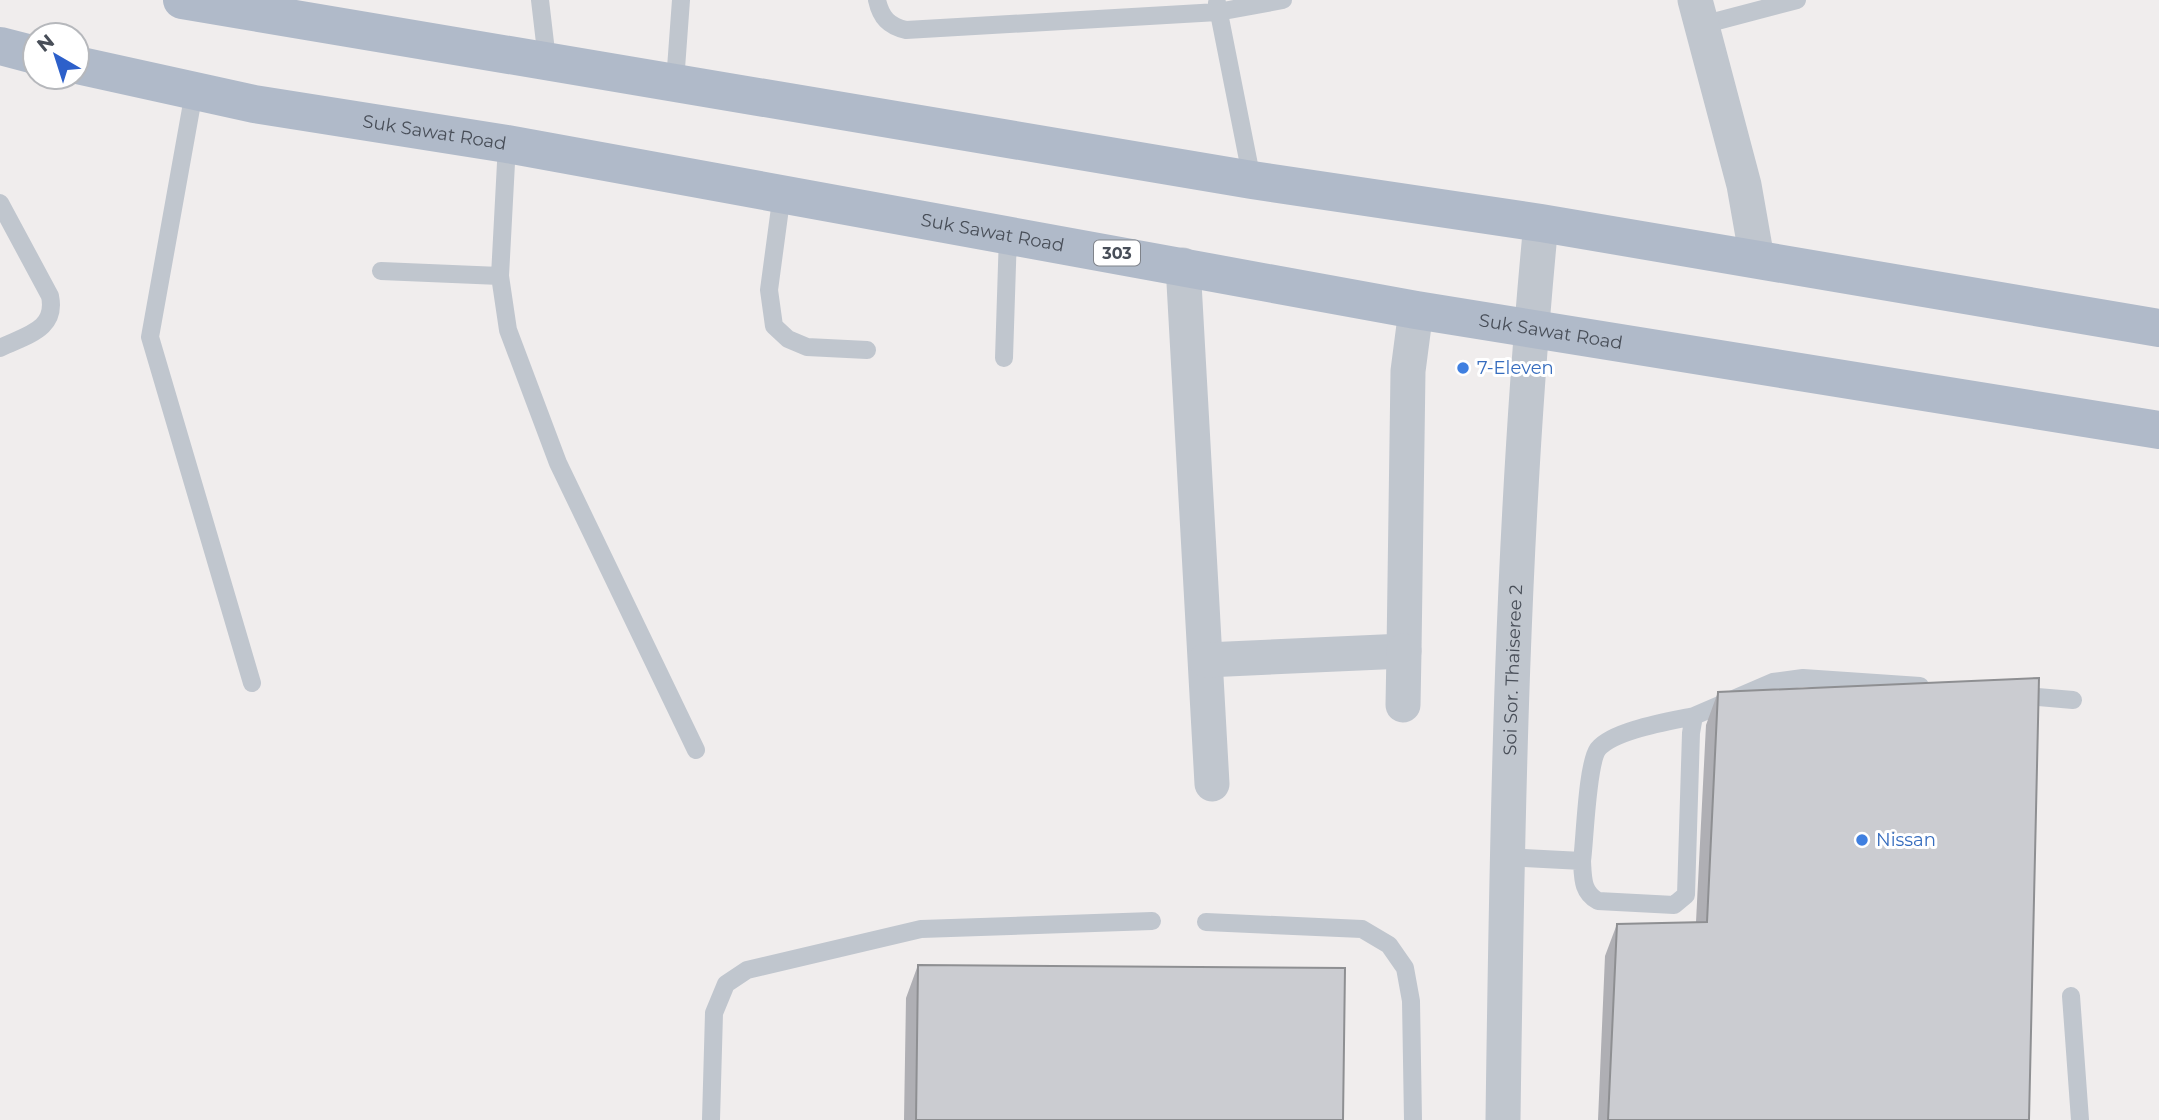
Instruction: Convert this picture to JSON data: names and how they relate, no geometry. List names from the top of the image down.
{
  "streets": {
    "main road": ["Suk Sawat Road", "303"],
    "street": ["Soi Sor. Thaiseree 2"]
  },
  "crossings": [
    ["Suk Sawat Road", "Soi Sor. Thaiseree 2"]
  ],
  "places": ["7-Eleven", "Nissan"],
  "north": "top left"
}
